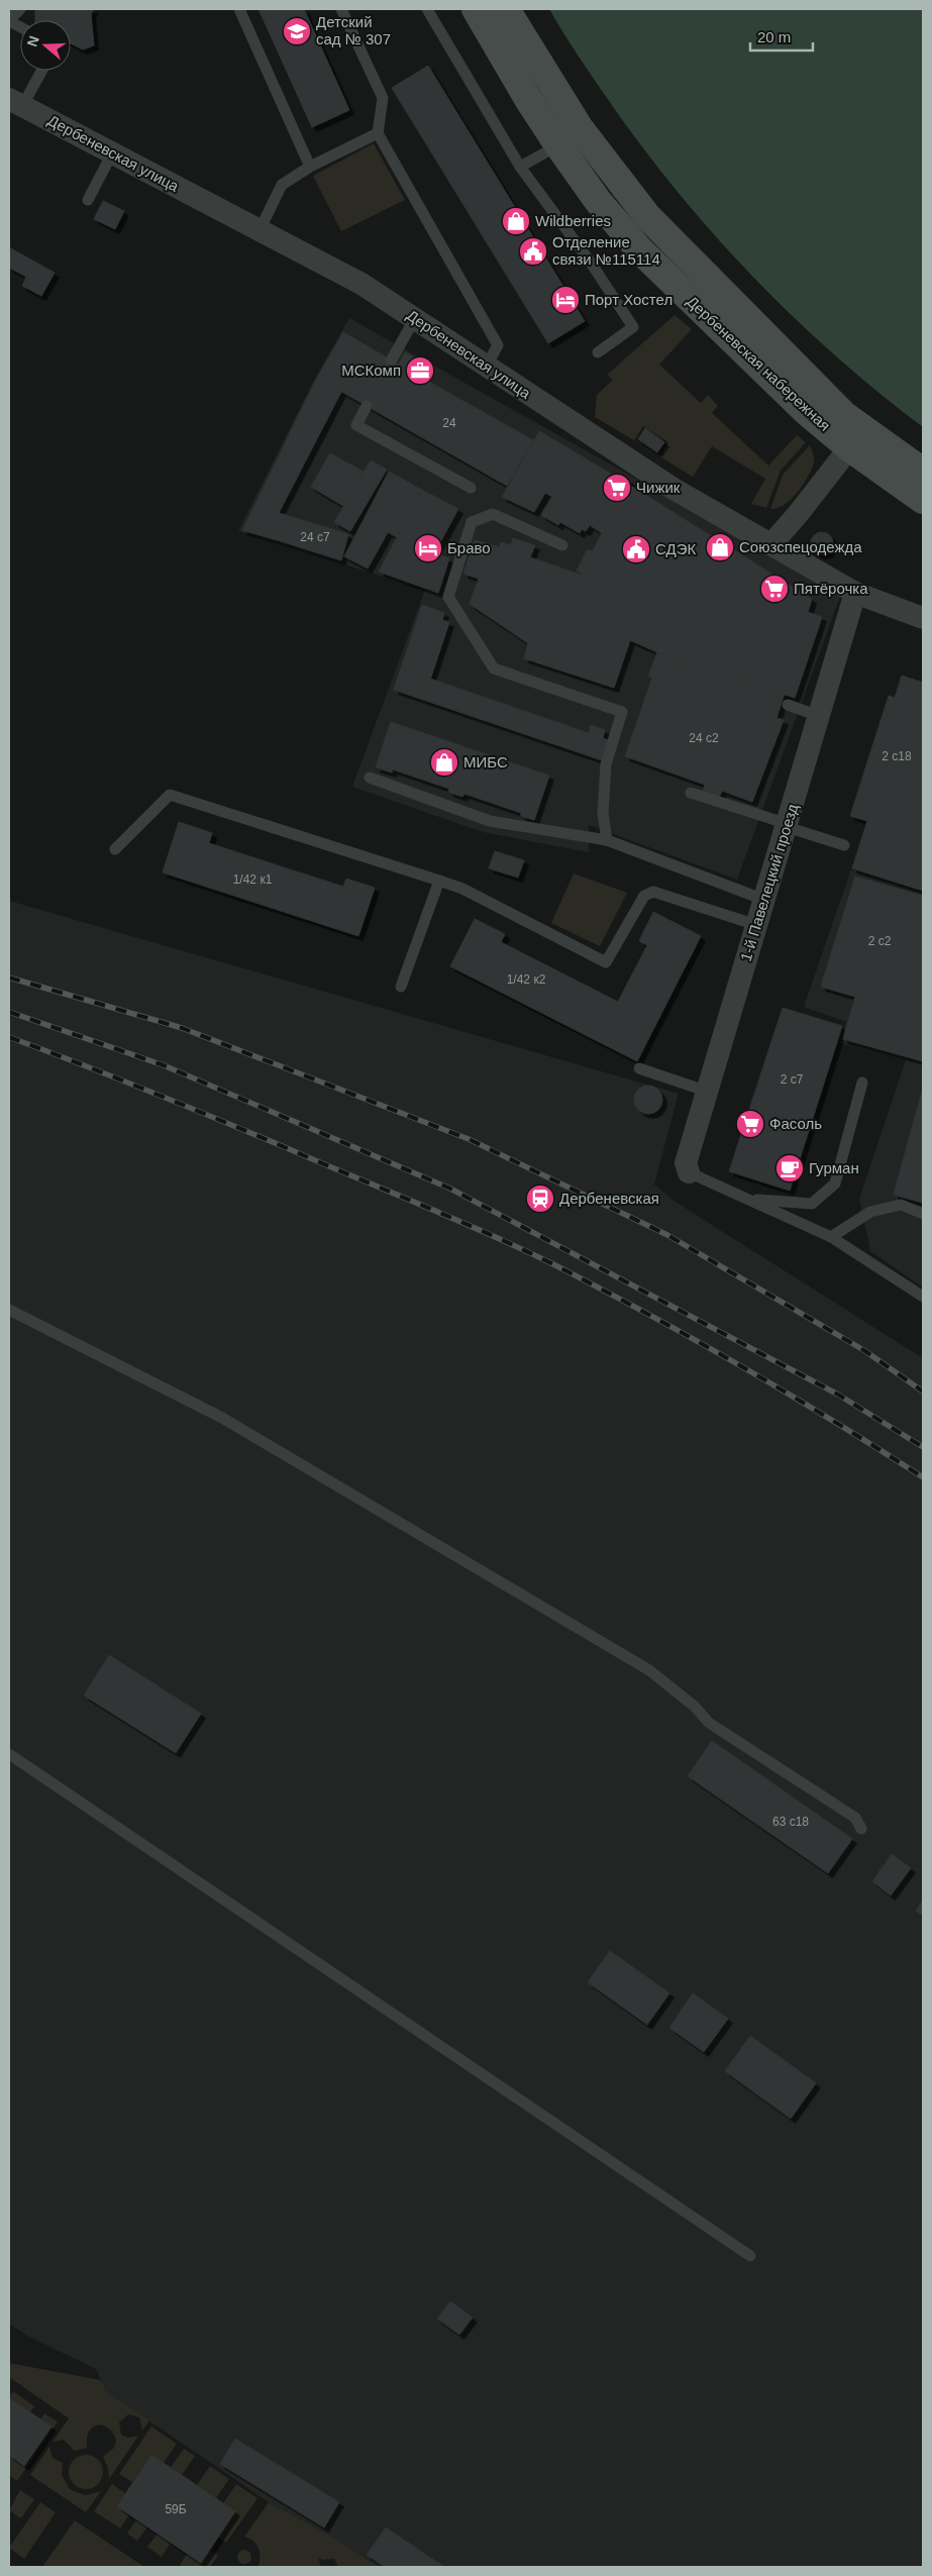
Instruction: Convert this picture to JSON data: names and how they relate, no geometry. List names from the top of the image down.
{
  "streets": {
    "main road": ["Дербеневская набережная"],
    "street": ["Дербеневская улица", "1-й Павелецкий проезд"]
  },
  "crossings": [
    ["Дербеневская улица", "1-й Павелецкий проезд"]
  ],
  "places": {
    "school or university": ["Детский сад № 307"],
    "shop": ["Wildberries", "Союзспецодежда", "МИБС"],
    "public building": ["Отделение связи №115114", "СДЭК"],
    "hotel": ["Порт Хостел", "Браво"],
    "office": ["МСКомп"],
    "supermarket": ["Чижик", "Пятёрочка", "Фасоль"],
    "cafe": ["Гурман"],
    "station": ["Дербеневская"]
  },
  "house_numbers": [
    "24",
    "24 с7",
    "24 с2",
    "2 с18",
    "1/42 к1",
    "2 с2",
    "1/42 к2",
    "2 с7",
    "63 с18",
    "59Б"
  ],
  "scale_bar": "20 m",
  "north": "left"
}
